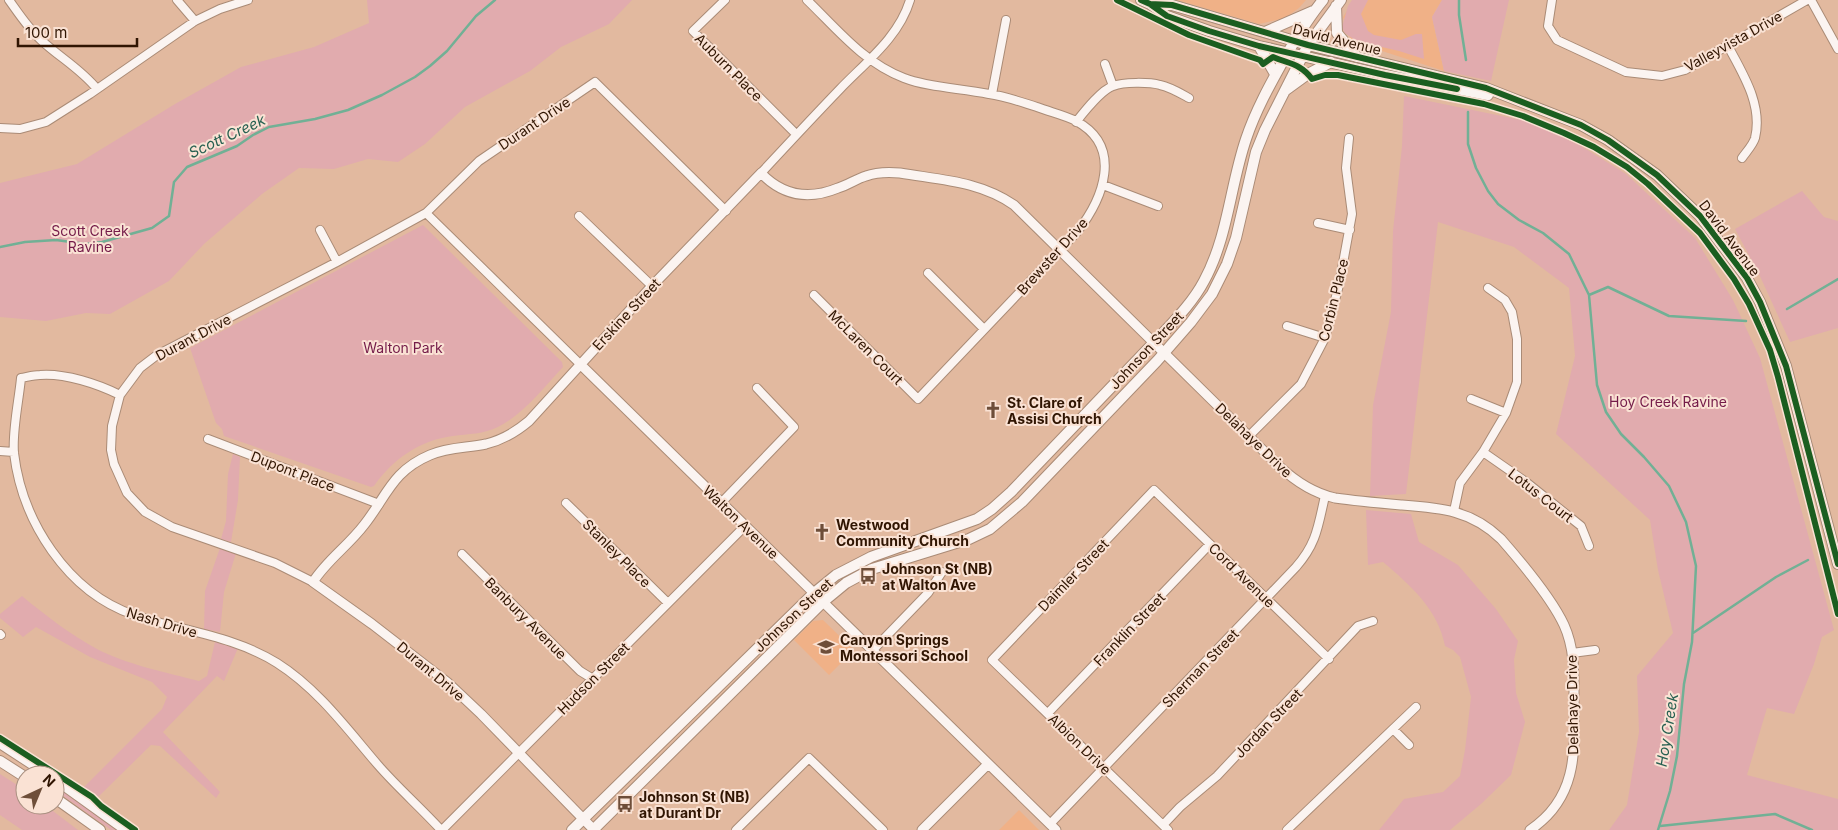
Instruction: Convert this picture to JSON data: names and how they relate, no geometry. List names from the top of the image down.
{
  "streets": {
    "main road": ["David Avenue", "Johnson Street"],
    "street": [
      "Valleyvista Drive",
      "Auburn Place",
      "Durant Drive",
      "Brewster Drive",
      "Corbin Place",
      "Erskine Street",
      "McLaren Court",
      "Delahaye Drive",
      "Dupont Place",
      "Lotus Court",
      "Walton Avenue",
      "Stanley Place",
      "Daimler Street",
      "Cord Avenue",
      "Banbury Avenue",
      "Nash Drive",
      "Franklin Street",
      "Sherman Street",
      "Hudson Street",
      "Jordan Street",
      "Albion Drive"
    ]
  },
  "crossings": [
    ["David Avenue", "Johnson Street"],
    ["Auburn Place", "Erskine Street"],
    ["Durant Drive", "Erskine Street"],
    ["Durant Drive", "Johnson Street"],
    ["Durant Drive", "Walton Avenue"],
    ["Durant Drive", "Nash Drive"],
    ["Durant Drive", "Hudson Street"],
    ["Brewster Drive", "Erskine Street"],
    ["Brewster Drive", "McLaren Court"],
    ["Brewster Drive", "Delahaye Drive"],
    ["Corbin Place", "Delahaye Drive"],
    ["Erskine Street", "Delahaye Drive"],
    ["Erskine Street", "Dupont Place"],
    ["Erskine Street", "Walton Avenue"],
    ["Johnson Street", "Delahaye Drive"],
    ["Johnson Street", "Walton Avenue"],
    ["Delahaye Drive", "Sherman Street"],
    ["Walton Avenue", "Sherman Street"],
    ["Walton Avenue", "Hudson Street"],
    ["Stanley Place", "Hudson Street"],
    ["Daimler Street", "Cord Avenue"],
    ["Daimler Street", "Albion Drive"],
    ["Cord Avenue", "Franklin Street"],
    ["Cord Avenue", "Sherman Street"],
    ["Cord Avenue", "Jordan Street"],
    ["Banbury Avenue", "Hudson Street"],
    ["Nash Drive", "Hudson Street"],
    ["Franklin Street", "Albion Drive"],
    ["Sherman Street", "Albion Drive"],
    ["Jordan Street", "Albion Drive"]
  ],
  "water": ["Scott Creek", "Hoy Creek"],
  "parks": ["Scott Creek Ravine", "Walton Park", "Hoy Creek Ravine"],
  "places": {
    "church": ["St. Clare of Assisi Church", "Westwood Community Church"],
    "bus stop": ["Johnson St (NB) at Walton Ave", "Johnson St (NB) at Durant Dr"],
    "school or university": ["Canyon Springs Montessori School"]
  },
  "scale_bar": "100 m",
  "north": "top right"
}
